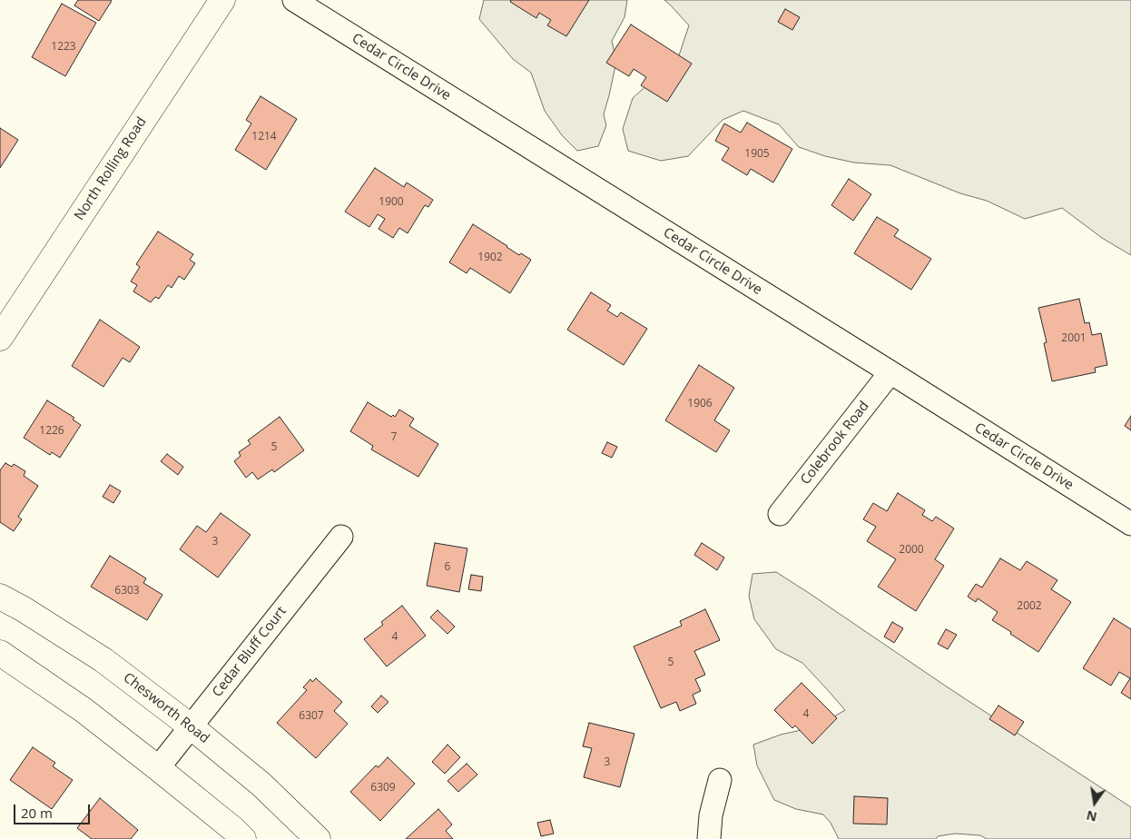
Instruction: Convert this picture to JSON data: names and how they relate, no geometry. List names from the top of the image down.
{
  "streets": {
    "street": [
      "Cedar Circle Drive",
      "North Rolling Road",
      "Colebrook Road",
      "Cedar Bluff Court",
      "Chesworth Road"
    ]
  },
  "crossings": [
    ["Cedar Circle Drive", "Colebrook Road"],
    ["Cedar Bluff Court", "Chesworth Road"]
  ],
  "house_numbers": [
    "1223",
    "1214",
    "1905",
    "1900",
    "1902",
    "2001",
    "1906",
    "1226",
    "7",
    "5",
    "3",
    "2000",
    "6",
    "6303",
    "2002",
    "4",
    "5",
    "4",
    "6307",
    "3",
    "6309"
  ],
  "scale_bar": "20 m",
  "north": "bottom"
}
